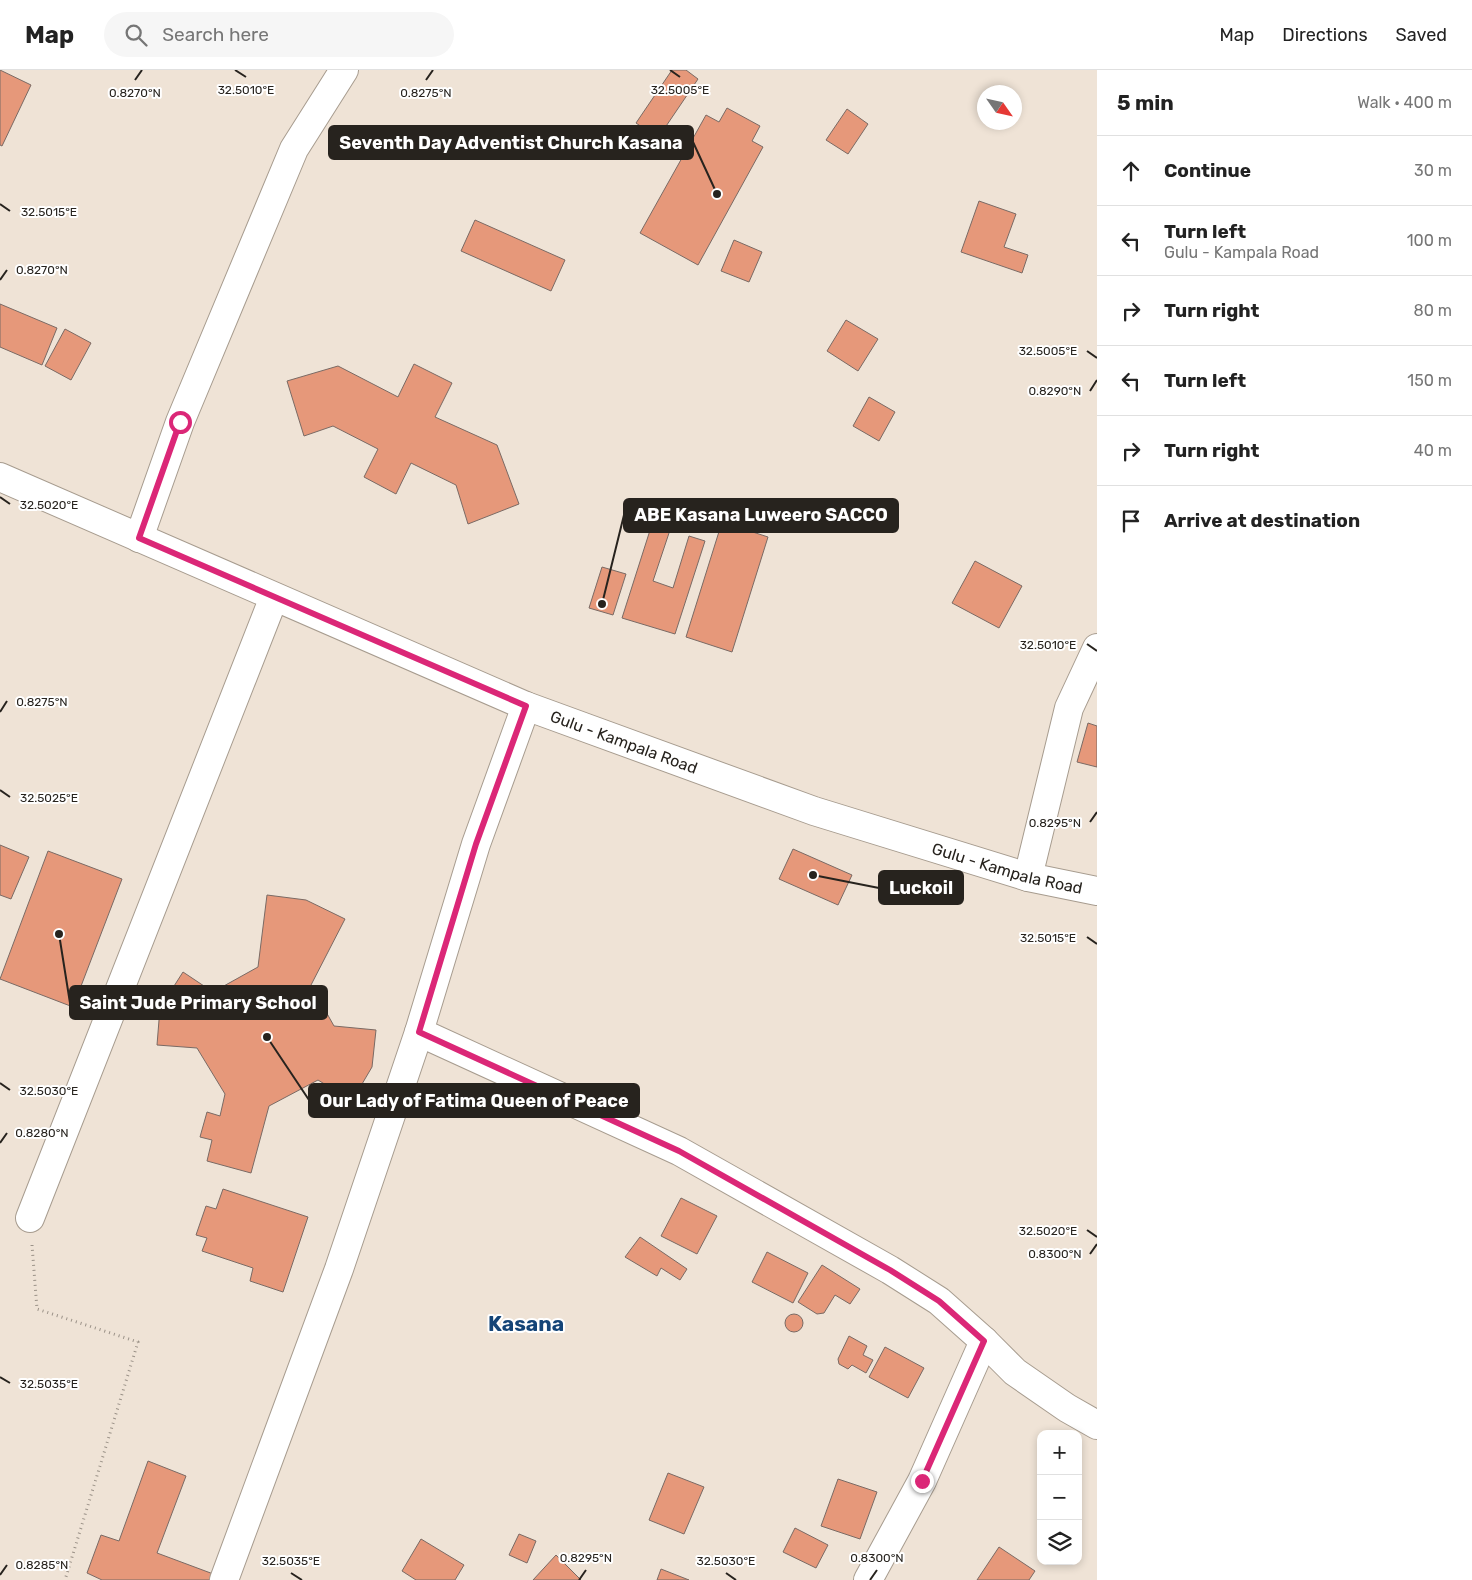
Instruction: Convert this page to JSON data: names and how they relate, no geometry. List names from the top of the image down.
{
  "streets": {
    "street": ["Gulu - Kampala Road"]
  },
  "districts": ["Kasana"],
  "places": [
    "Seventh Day Adventist Church Kasana",
    "ABE Kasana Luweero SACCO",
    "Luckoil",
    "Saint Jude Primary School",
    "Our Lady of Fatima Queen of Peace"
  ],
  "north": "bottom right",
  "page": {
    "header": "Map",
    "search": "Search here",
    "nav": ["Map", "Directions", "Saved"],
    "heading": ["5 min", "Walk · 400 m"],
    "list": [
      ["Continue", "30 m"],
      ["Turn left", "Gulu - Kampala Road", "100 m"],
      ["Turn right", "80 m"],
      ["Turn left", "150 m"],
      ["Turn right", "40 m"],
      "Arrive at destination"
    ],
    "map_buttons": ["+", "−"]
  },
  "coordinates": [
    "32.5010°E",
    "32.5005°E",
    "0.8270°N",
    "0.8275°N",
    "32.5015°E",
    "0.8290°N",
    "32.5020°E",
    "32.5025°E",
    "0.8295°N",
    "32.5030°E",
    "0.8280°N",
    "0.8300°N",
    "32.5035°E",
    "0.8285°N"
  ]
}
